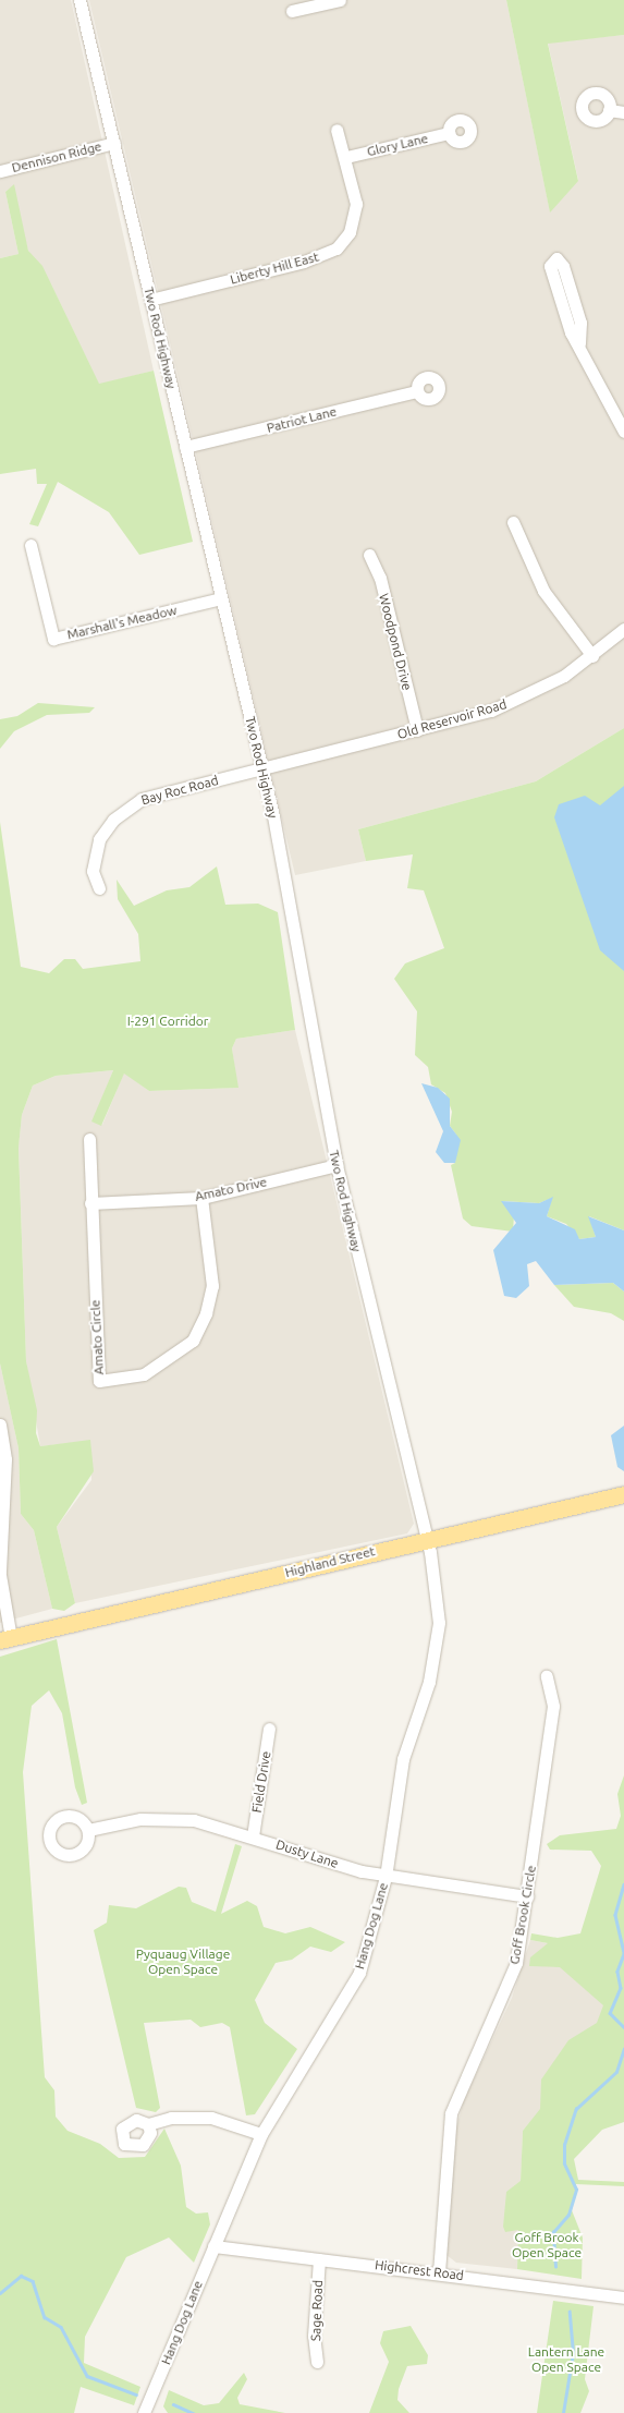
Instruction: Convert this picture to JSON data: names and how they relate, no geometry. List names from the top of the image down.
{
  "streets": {
    "main road": ["Highland Street"],
    "street": [
      "Glory Lane",
      "Dennison Ridge",
      "Liberty Hill East",
      "Two Rod Highway",
      "Patriot Lane",
      "Marshall's Meadow",
      "Woodpond Drive",
      "Old Reservoir Road",
      "Bay Roc Road",
      "Amato Drive",
      "Amato Circle",
      "Field Drive",
      "Dusty Lane",
      "Goff Brook Circle",
      "Hang Dog Lane",
      "Highcrest Road",
      "Sage Road"
    ]
  },
  "crossings": [
    ["Glory Lane", "Liberty Hill East"],
    ["Dennison Ridge", "Two Rod Highway"],
    ["Liberty Hill East", "Two Rod Highway"],
    ["Two Rod Highway", "Patriot Lane"],
    ["Two Rod Highway", "Marshall's Meadow"],
    ["Two Rod Highway", "Old Reservoir Road"],
    ["Two Rod Highway", "Bay Roc Road"],
    ["Two Rod Highway", "Amato Drive"],
    ["Two Rod Highway", "Highland Street"],
    ["Two Rod Highway", "Hang Dog Lane"],
    ["Woodpond Drive", "Old Reservoir Road"],
    ["Old Reservoir Road", "Bay Roc Road"],
    ["Amato Drive", "Amato Circle"],
    ["Highland Street", "Hang Dog Lane"],
    ["Field Drive", "Dusty Lane"],
    ["Dusty Lane", "Goff Brook Circle"],
    ["Dusty Lane", "Hang Dog Lane"],
    ["Goff Brook Circle", "Highcrest Road"],
    ["Hang Dog Lane", "Highcrest Road"],
    ["Highcrest Road", "Sage Road"]
  ],
  "parks": [
    "I-291 Corridor",
    "Pyquaug Village Open Space",
    "Goff Brook Open Space",
    "Lantern Lane Open Space"
  ]
}
